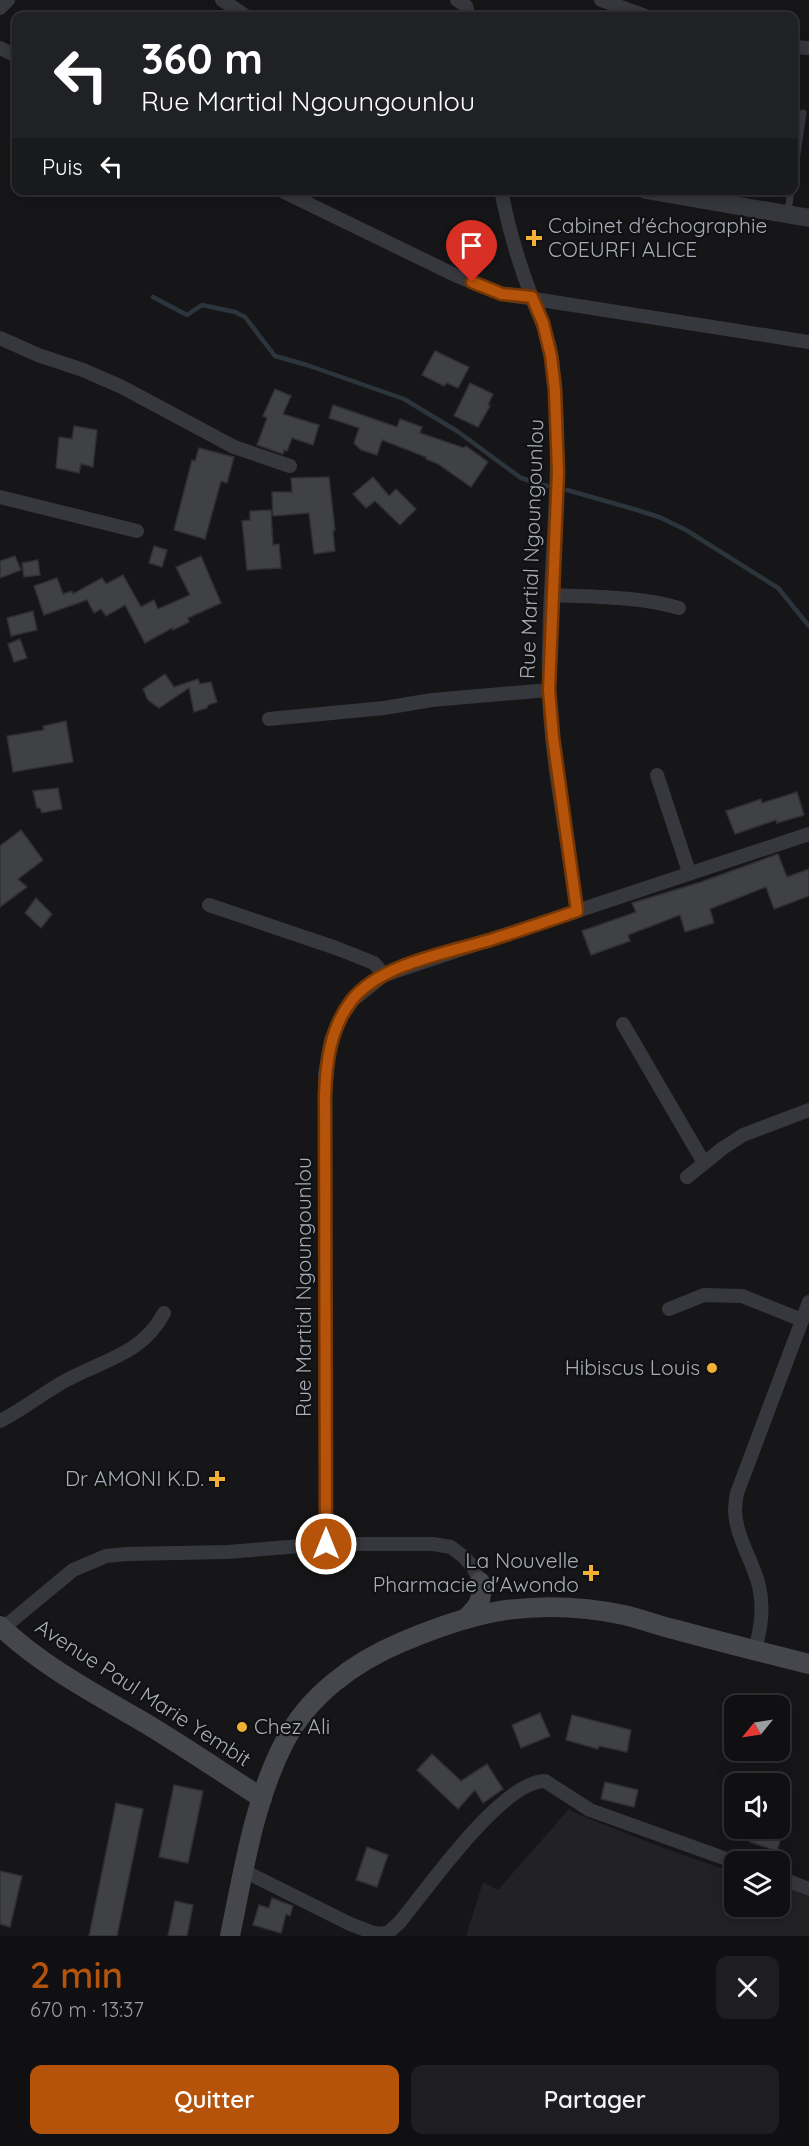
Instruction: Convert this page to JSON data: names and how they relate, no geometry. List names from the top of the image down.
{
  "streets": {
    "main road": ["Avenue Paul Marie Yembit"],
    "street": ["Rue Martial Ngoungounlou"]
  },
  "places": {
    "health": ["Cabinet d'échographie COEURFI ALICE", "Dr AMONI K.D.", "La Nouvelle Pharmacie d'Awondo"],
    "other": ["Hibiscus Louis", "Chez Ali"]
  },
  "north": "bottom left",
  "page": {
    "turn": ["360 m", "Rue Martial Ngoungounlou"],
    "then": "Puis",
    "heading": ["2 min", "670 m · 13:37"],
    "buttons": ["Quitter", "Partager"]
  }
}
